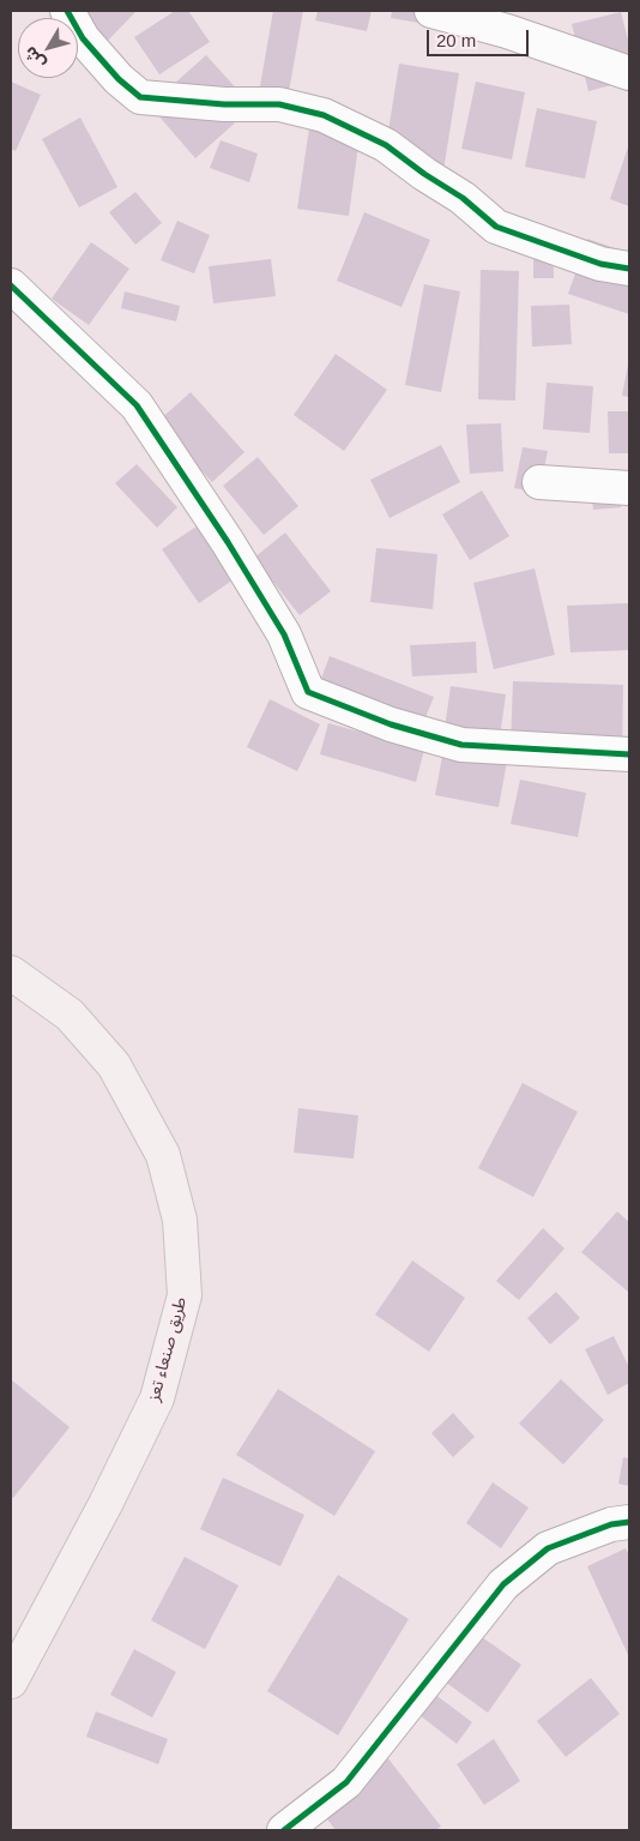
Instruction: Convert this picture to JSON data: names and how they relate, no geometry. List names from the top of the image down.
{
  "streets": {
    "highway": ["طريق صنعاء تعز"]
  },
  "scale_bar": "20 m",
  "north": "bottom left"
}
